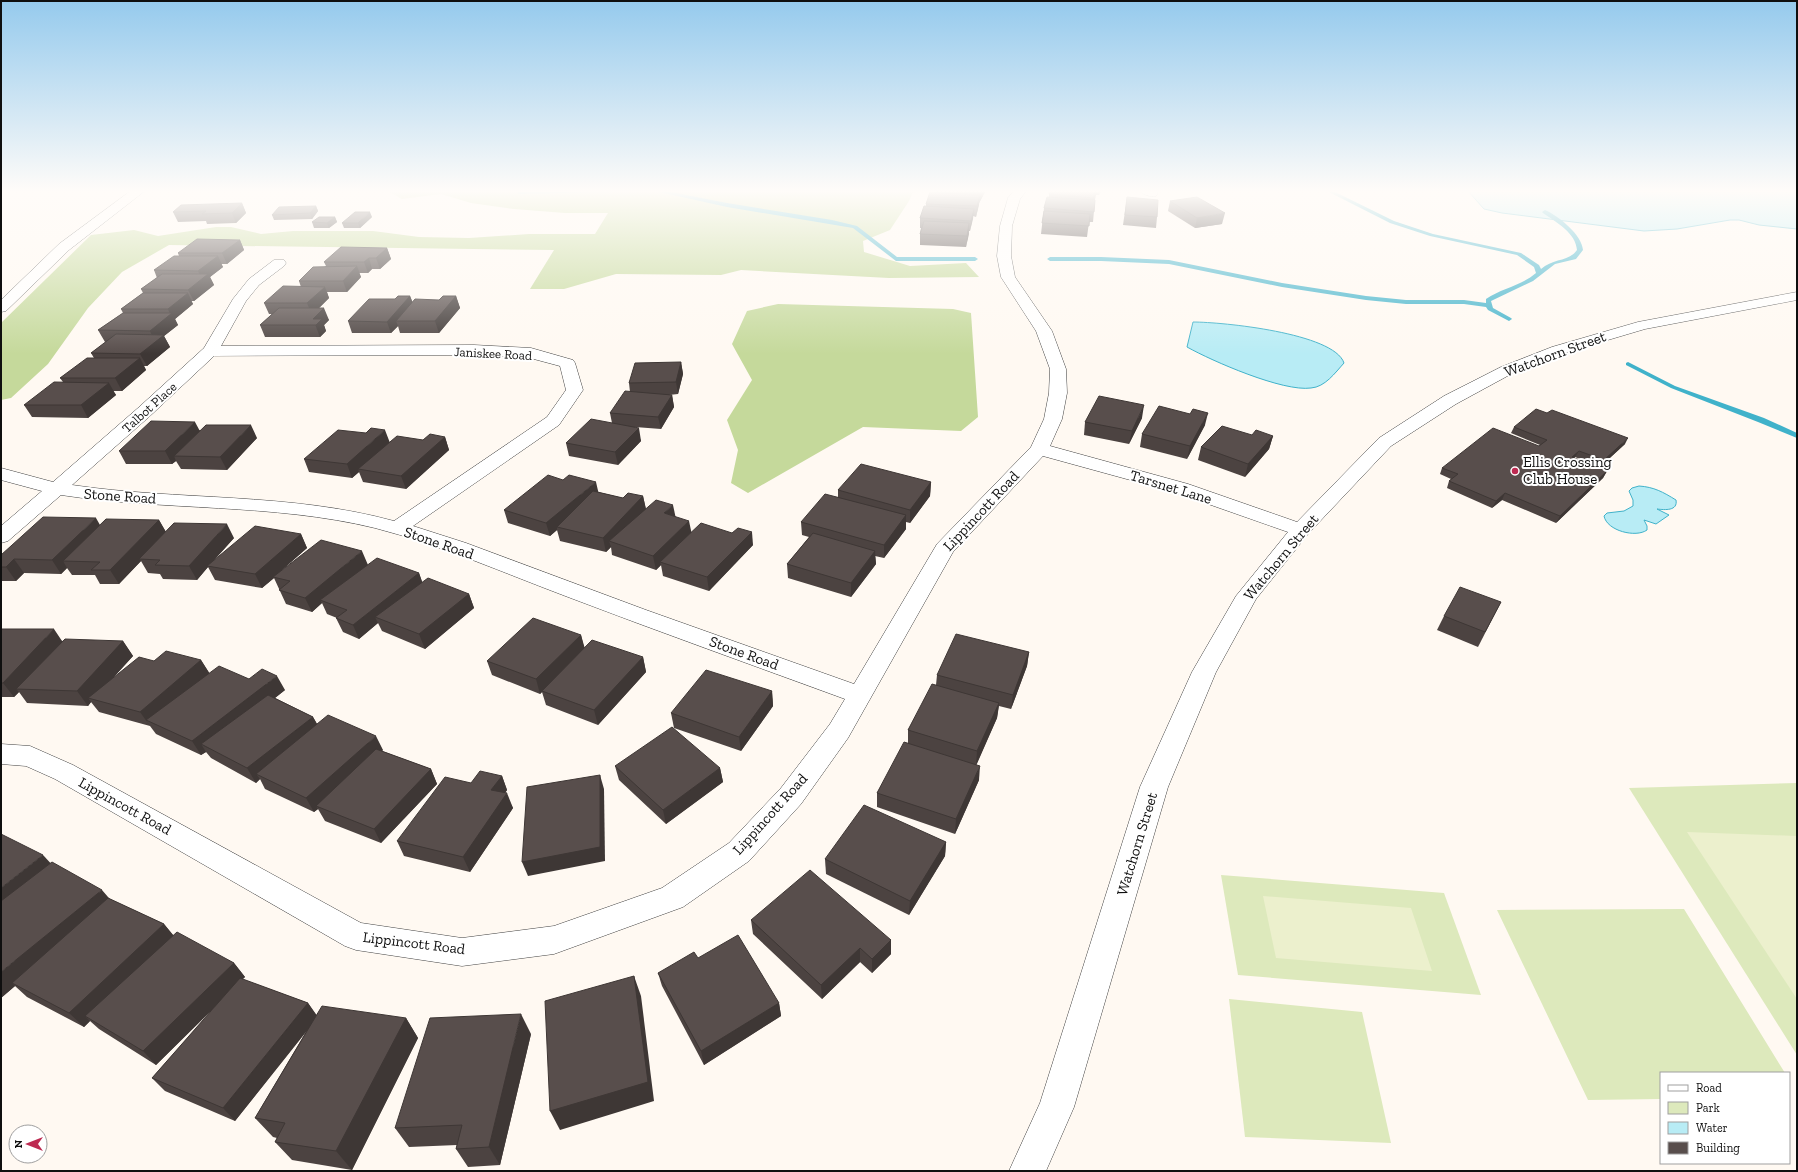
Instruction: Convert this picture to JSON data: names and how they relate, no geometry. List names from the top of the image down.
{
  "streets": {
    "street": [
      "Janiskee Road",
      "Watchorn Street",
      "Talbot Place",
      "Tarsnet Lane",
      "Stone Road",
      "Lippincott Road"
    ]
  },
  "crossings": [
    ["Janiskee Road", "Talbot Place"],
    ["Janiskee Road", "Stone Road"],
    ["Watchorn Street", "Tarsnet Lane"],
    ["Talbot Place", "Stone Road"],
    ["Tarsnet Lane", "Lippincott Road"],
    ["Stone Road", "Lippincott Road"]
  ],
  "places": ["Ellis Crossing Club House"],
  "legend": [
    "Road",
    "Park",
    "Water",
    "Building"
  ],
  "north": "left"
}
